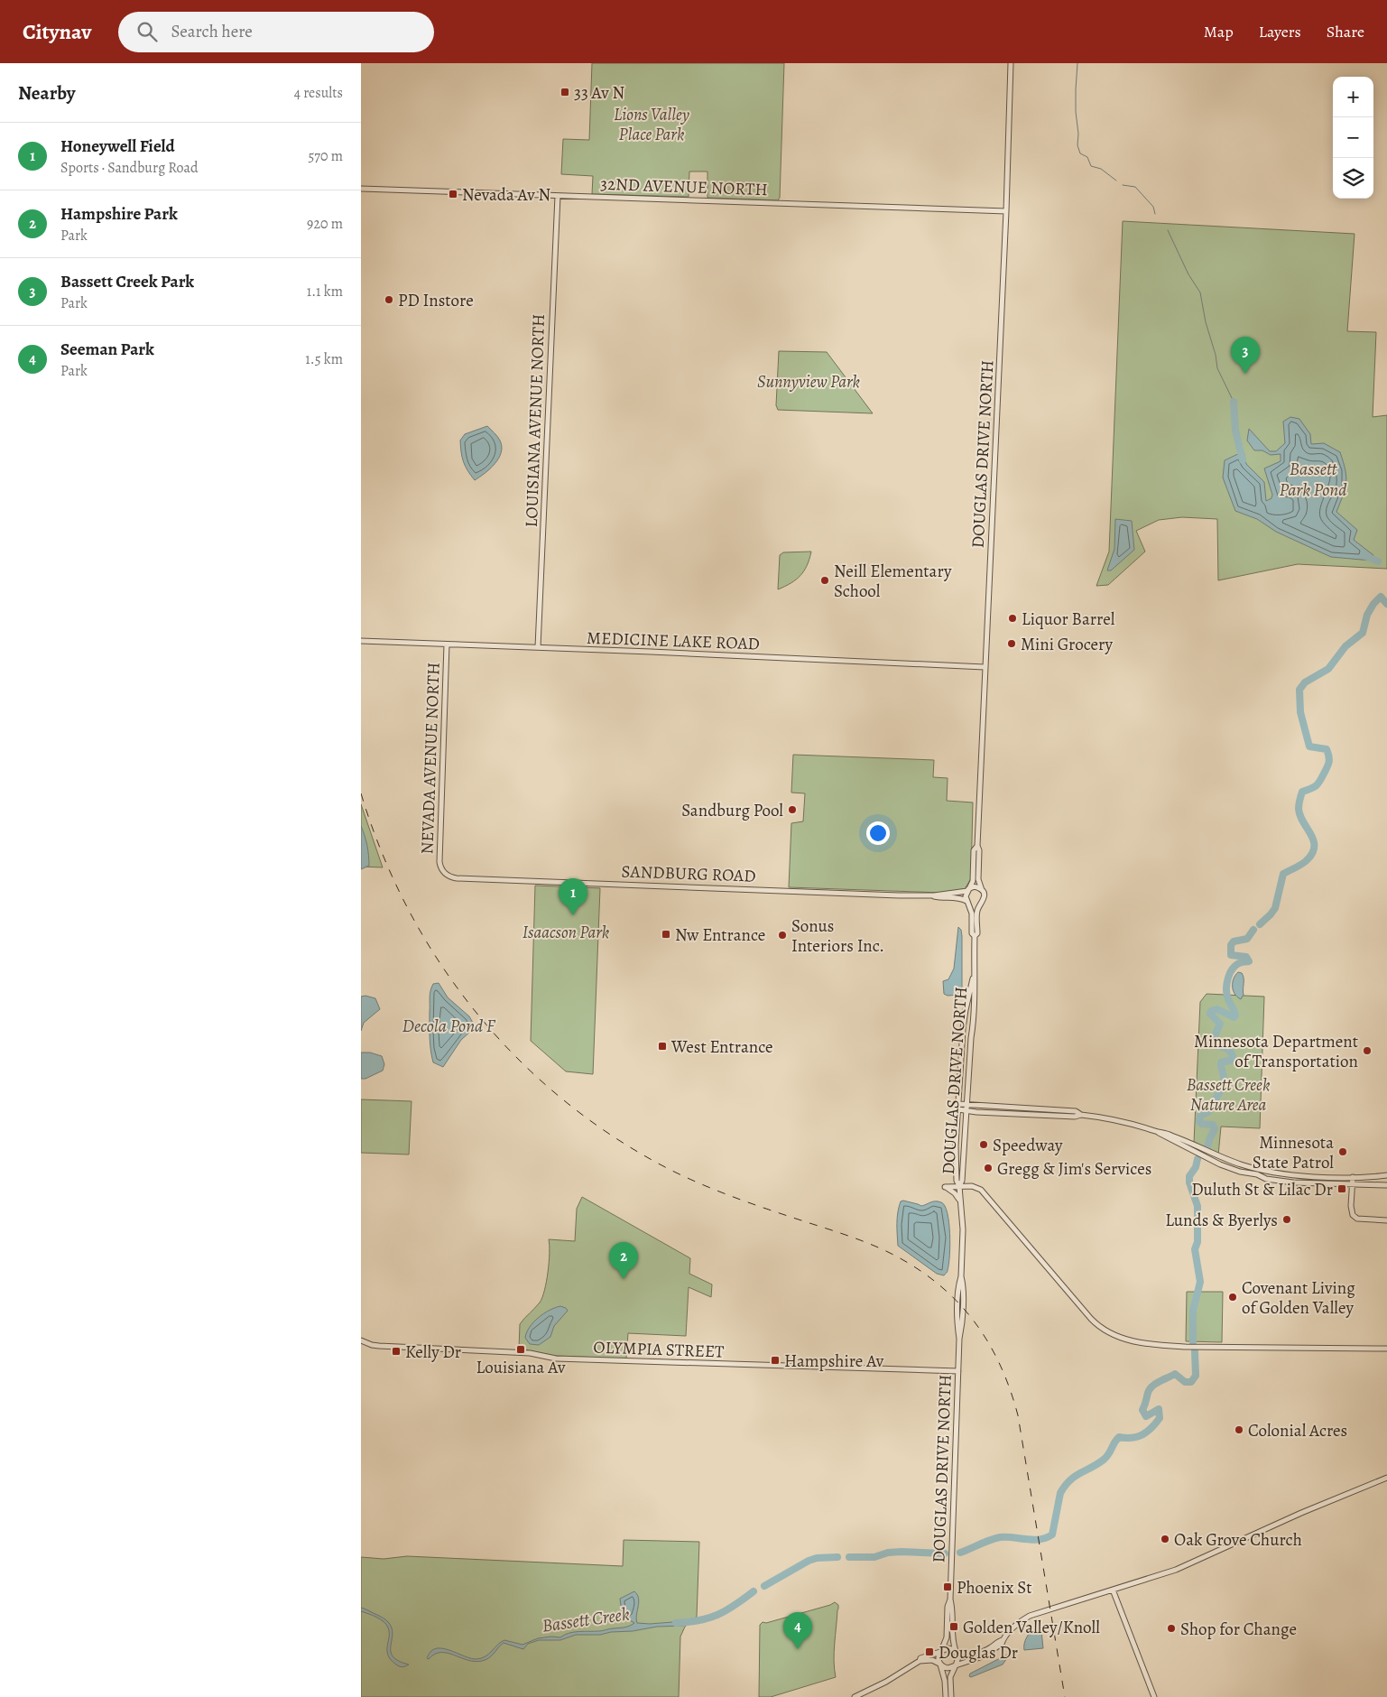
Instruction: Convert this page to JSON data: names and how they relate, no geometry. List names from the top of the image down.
{
  "streets": {
    "street": [
      "32ND AVENUE NORTH",
      "LOUISIANA AVENUE NORTH",
      "DOUGLAS DRIVE NORTH",
      "MEDICINE LAKE ROAD",
      "NEVADA AVENUE NORTH",
      "SANDBURG ROAD",
      "OLYMPIA STREET"
    ]
  },
  "crossings": [
    ["32ND AVENUE NORTH", "LOUISIANA AVENUE NORTH"],
    ["32ND AVENUE NORTH", "DOUGLAS DRIVE NORTH"],
    ["LOUISIANA AVENUE NORTH", "MEDICINE LAKE ROAD"],
    ["DOUGLAS DRIVE NORTH", "MEDICINE LAKE ROAD"],
    ["DOUGLAS DRIVE NORTH", "SANDBURG ROAD"],
    ["DOUGLAS DRIVE NORTH", "OLYMPIA STREET"],
    ["MEDICINE LAKE ROAD", "NEVADA AVENUE NORTH"],
    ["NEVADA AVENUE NORTH", "SANDBURG ROAD"]
  ],
  "water": ["Bassett Park Pond", "Decola Pond F", "Bassett Creek"],
  "parks": [
    "Lions Valley Place Park",
    "Sunnyview Park",
    "Isaacson Park",
    "Bassett Creek Nature Area"
  ],
  "places": {
    "transit": [
      "33 Av N",
      "Nevada Av N",
      "Nw Entrance",
      "West Entrance",
      "Duluth St & Lilac Dr",
      "Louisiana Av",
      "Kelly Dr",
      "Hampshire Av",
      "Phoenix St",
      "Golden Valley/Knoll",
      "Douglas Dr"
    ],
    "other": [
      "PD Instore",
      "Neill Elementary School",
      "Liquor Barrel",
      "Mini Grocery",
      "Sandburg Pool",
      "Sonus Interiors Inc.",
      "Minnesota Department of Transportation",
      "Speedway",
      "Minnesota State Patrol",
      "Gregg & Jim's Services",
      "Lunds & Byerlys",
      "Covenant Living of Golden Valley",
      "Colonial Acres",
      "Oak Grove Church",
      "Shop for Change"
    ]
  },
  "page": {
    "header": "Citynav",
    "search": "Search here",
    "nav": ["Map", "Layers", "Share"],
    "heading": ["Nearby", "4 results"],
    "map_buttons": ["+", "−"],
    "list": [
      {
        "mark": "1",
        "name": "Honeywell Field",
        "note": "Sports · Sandburg Road",
        "value": "570 m"
      },
      {
        "mark": "2",
        "name": "Hampshire Park",
        "note": "Park",
        "value": "920 m"
      },
      {
        "mark": "3",
        "name": "Bassett Creek Park",
        "note": "Park",
        "value": "1.1 km"
      },
      {
        "mark": "4",
        "name": "Seeman Park",
        "note": "Park",
        "value": "1.5 km"
      }
    ],
    "pins": [
      "3",
      "1",
      "2",
      "4"
    ]
  }
}
